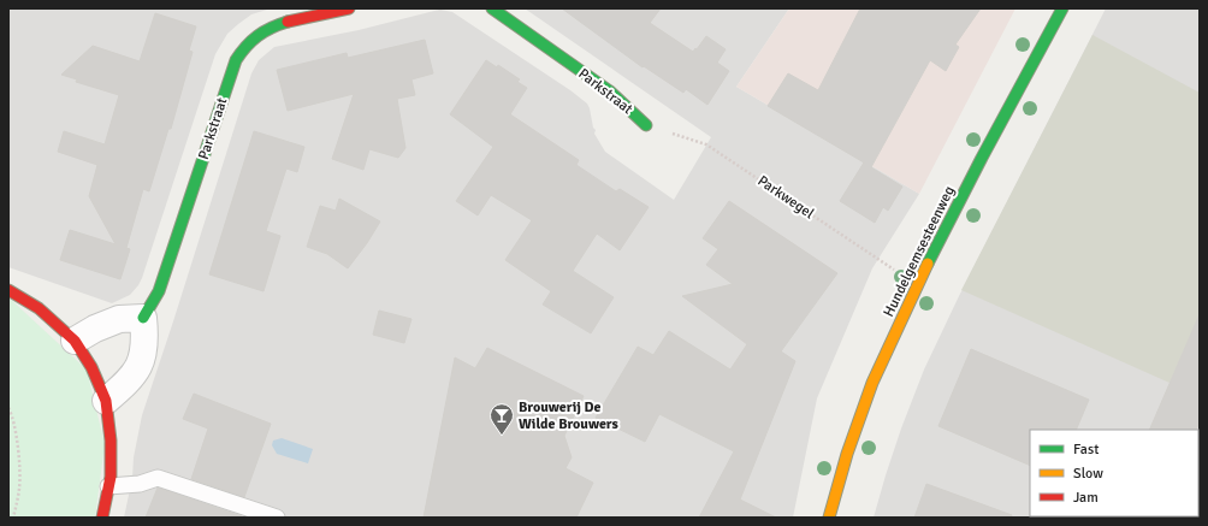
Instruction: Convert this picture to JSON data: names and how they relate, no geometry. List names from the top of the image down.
{
  "streets": {
    "street": ["Parkstraat", "Hundelgemsesteenweg"],
    "path": ["Parkwegel"]
  },
  "crossings": [
    ["Parkstraat", "Parkwegel"],
    ["Parkwegel", "Hundelgemsesteenweg"]
  ],
  "places": {
    "bar": ["Brouwerij De Wilde Brouwers"]
  },
  "legend": ["Fast", "Slow", "Jam"]
}
